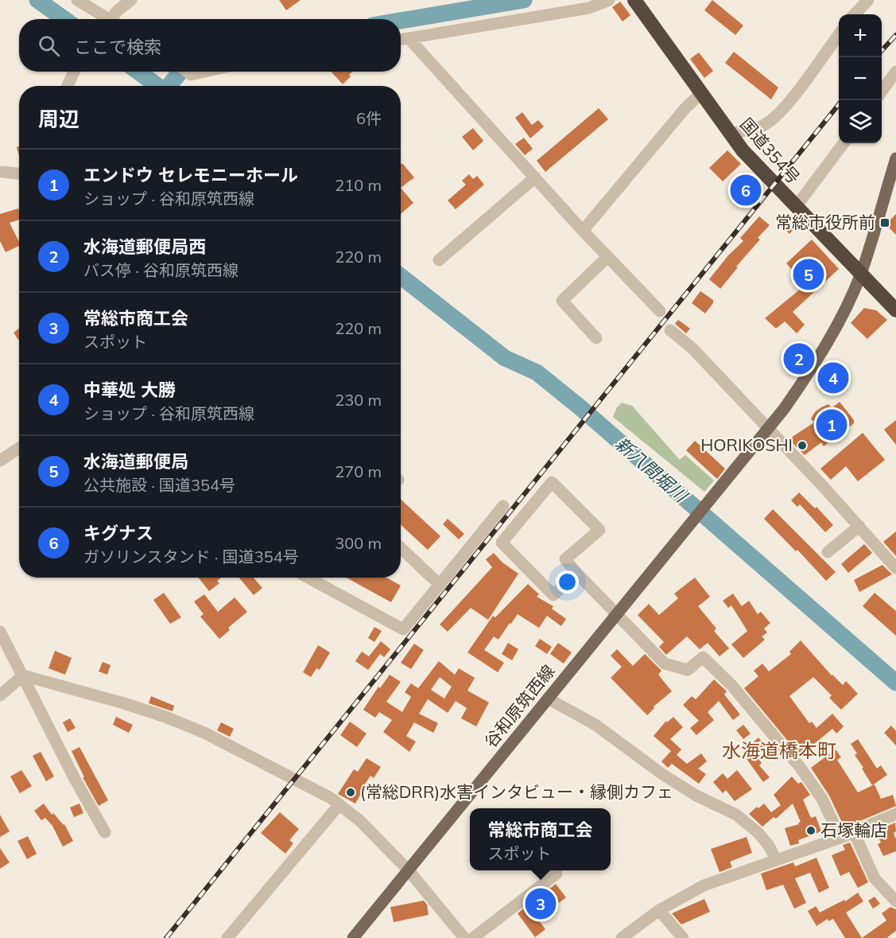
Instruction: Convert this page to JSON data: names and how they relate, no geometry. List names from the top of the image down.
{
  "streets": {
    "highway": ["国道354号"],
    "main road": ["谷和原筑西線"]
  },
  "crossings": [
    ["国道354号", "谷和原筑西線"]
  ],
  "districts": ["水海道橋本町"],
  "water": ["新八間堀川"],
  "places": {
    "transit": ["常総市役所前"],
    "other": ["HORIKOSHI", "(常総DRR)水害インタビュー・縁側カフェ", "石塚輪店"]
  },
  "page": {
    "map_buttons": ["+", "−"],
    "search": "ここで検索",
    "heading": ["周辺", "6件"],
    "list": [
      {
        "mark": "1",
        "name": "エンドウ セレモニーホール",
        "note": "ショップ · 谷和原筑西線",
        "value": "210 m"
      },
      {
        "mark": "2",
        "name": "水海道郵便局西",
        "note": "バス停 · 谷和原筑西線",
        "value": "220 m"
      },
      {
        "mark": "3",
        "name": "常総市商工会",
        "note": "スポット",
        "value": "220 m"
      },
      {
        "mark": "4",
        "name": "中華処 大勝",
        "note": "ショップ · 谷和原筑西線",
        "value": "230 m"
      },
      {
        "mark": "5",
        "name": "水海道郵便局",
        "note": "公共施設 · 国道354号",
        "value": "270 m"
      },
      {
        "mark": "6",
        "name": "キグナス",
        "note": "ガソリンスタンド · 国道354号",
        "value": "300 m"
      }
    ],
    "pins": [
      "6",
      "5",
      "2",
      "4",
      "1",
      "3"
    ],
    "popup": ["常総市商工会", "スポット"]
  }
}
